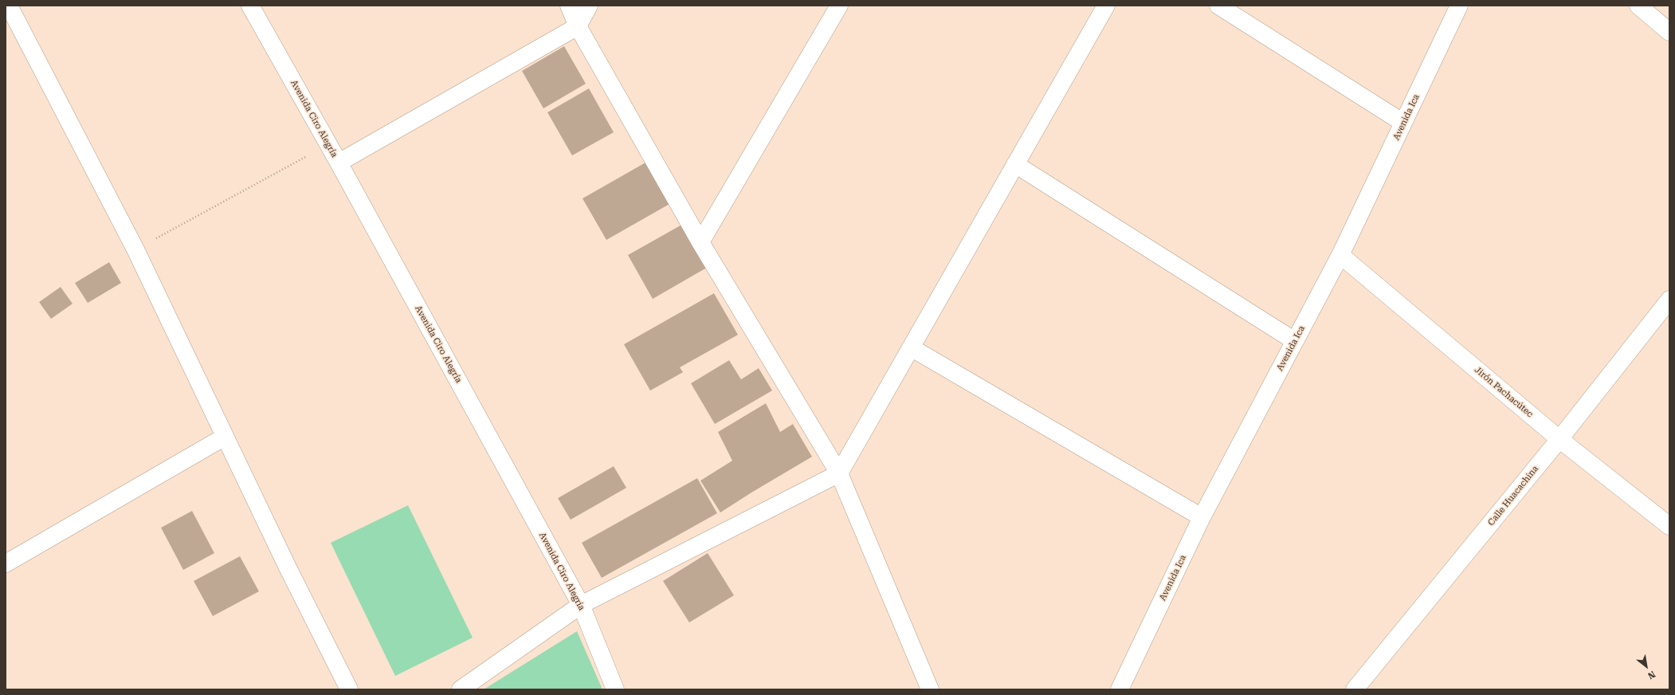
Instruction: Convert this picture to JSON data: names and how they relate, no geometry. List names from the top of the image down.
{
  "streets": {
    "street": [
      "Avenida Ica",
      "Avenida Ciro Alegría",
      "Jirón Pachacútec",
      "Calle Huacachina"
    ]
  },
  "crossings": [
    ["Avenida Ica", "Jirón Pachacútec"],
    ["Jirón Pachacútec", "Calle Huacachina"]
  ],
  "north": "bottom right"
}
